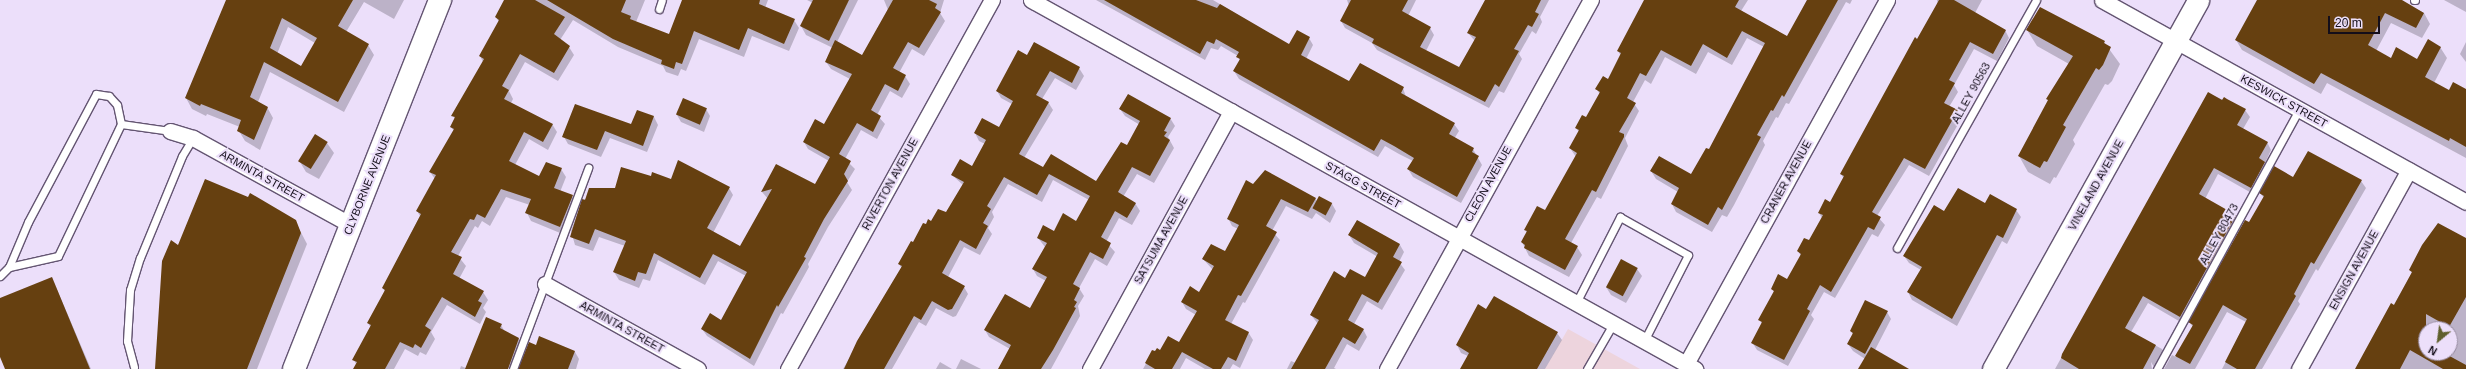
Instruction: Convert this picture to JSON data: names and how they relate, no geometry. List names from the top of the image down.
{
  "streets": {
    "main road": ["CLYBORNE AVENUE", "VINELAND AVENUE"],
    "street": [
      "KESWICK STREET",
      "ARMINTA STREET",
      "CRANER AVENUE",
      "RIVERTON AVENUE",
      "CLEON AVENUE",
      "STAGG STREET",
      "SATSUMA AVENUE",
      "ENSIGN AVENUE"
    ],
    "lane": ["ALLEY 90563", "ALLEY 80473"]
  },
  "crossings": [
    ["KESWICK STREET", "VINELAND AVENUE"],
    ["KESWICK STREET", "ALLEY 80473"],
    ["KESWICK STREET", "ENSIGN AVENUE"],
    ["ARMINTA STREET", "CLYBORNE AVENUE"],
    ["CRANER AVENUE", "STAGG STREET"],
    ["CLEON AVENUE", "STAGG STREET"],
    ["STAGG STREET", "SATSUMA AVENUE"]
  ],
  "scale_bar": "20 m",
  "north": "bottom left"
}
